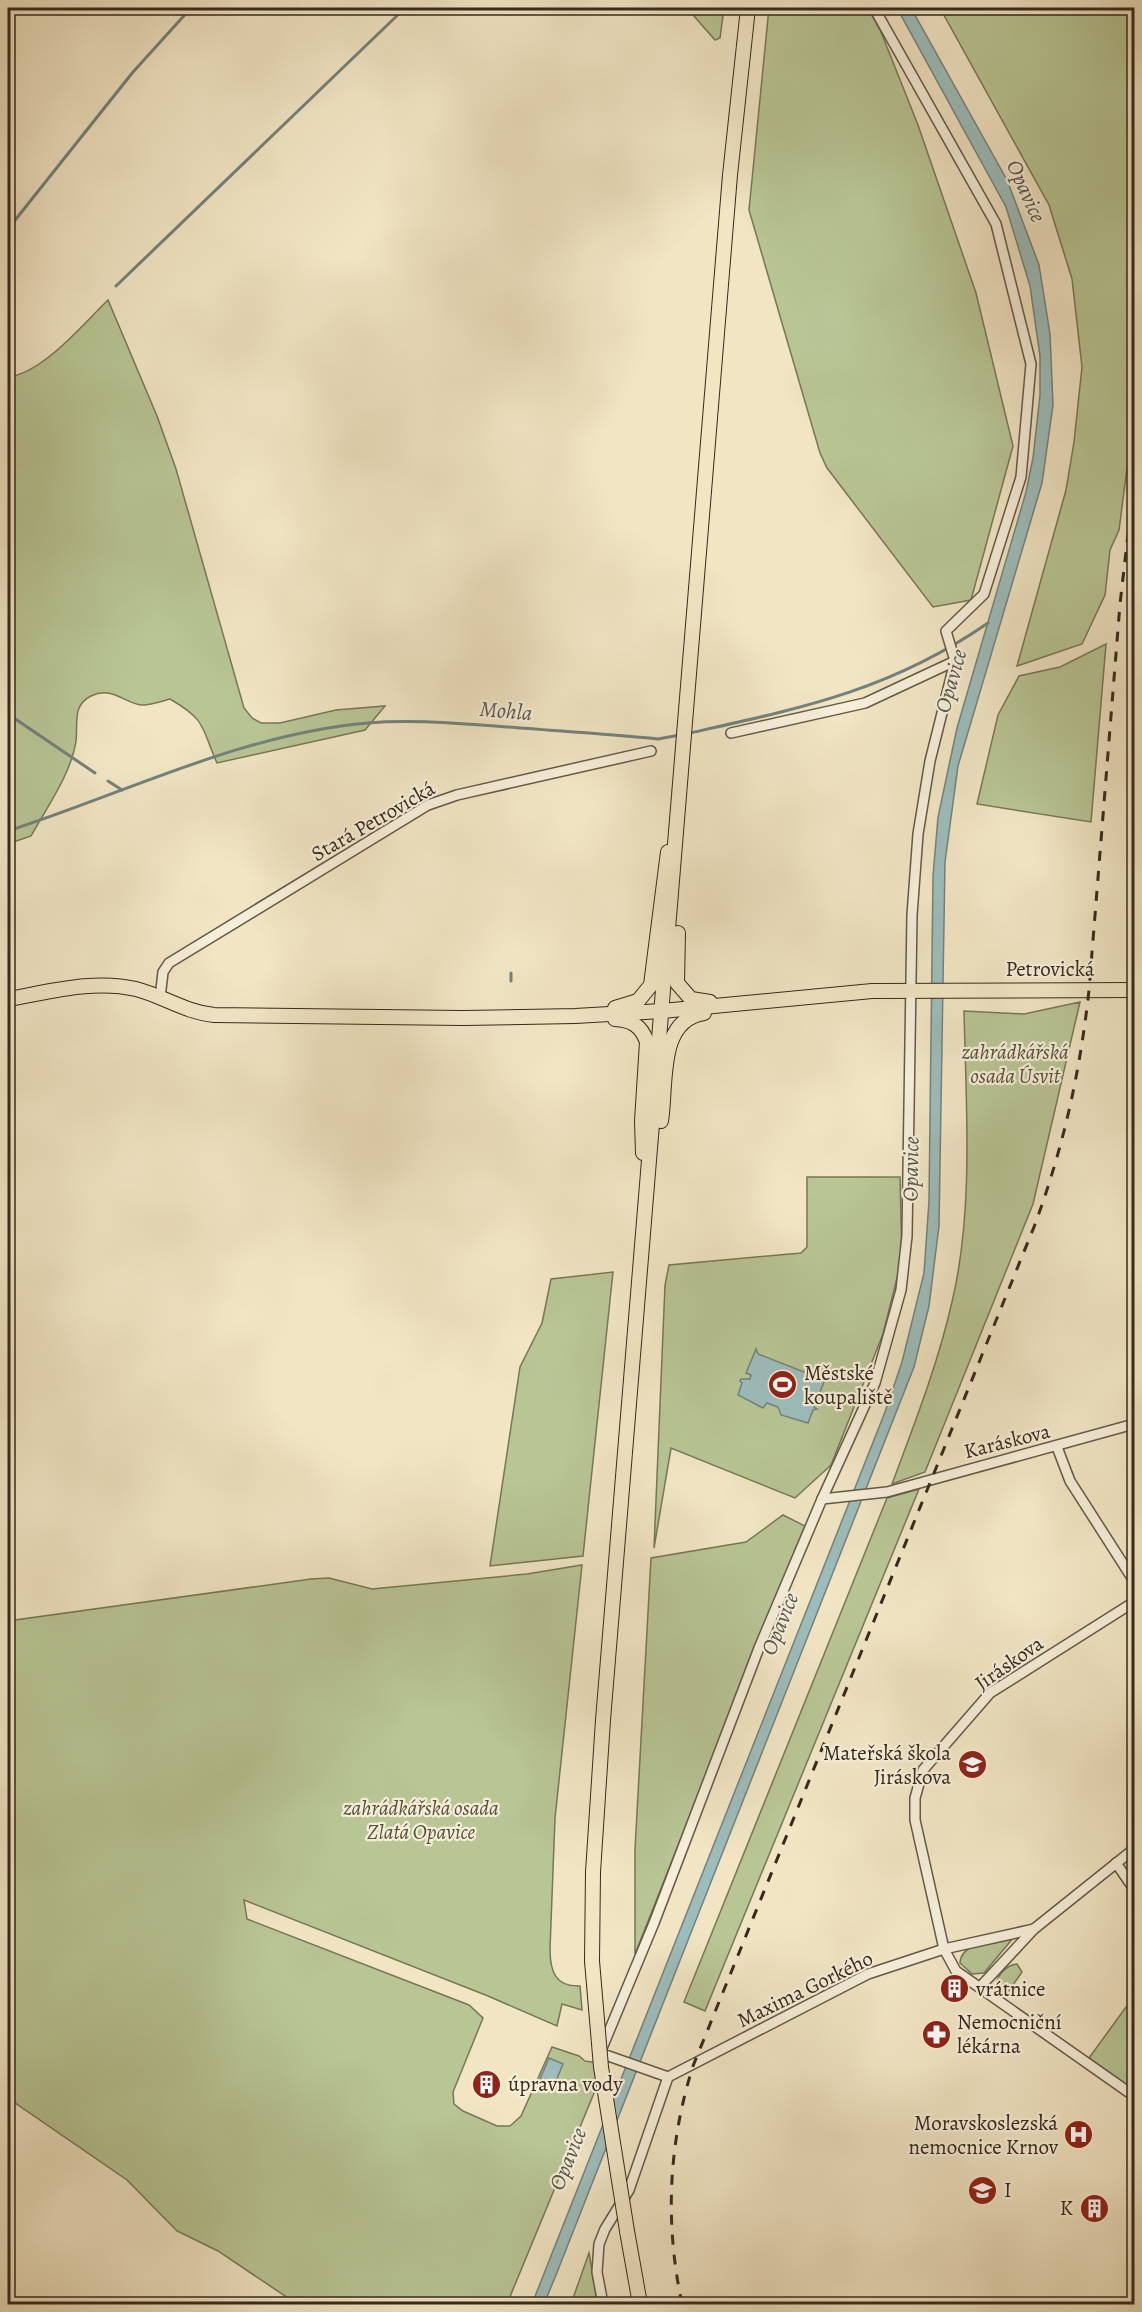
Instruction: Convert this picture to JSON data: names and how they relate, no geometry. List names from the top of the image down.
{
  "streets": {
    "main road": ["Petrovická"],
    "street": [
      "Stará Petrovická",
      "Karáskova",
      "Jiráskova",
      "Maxima Gorkého"
    ]
  },
  "crossings": [
    ["Jiráskova", "Maxima Gorkého"]
  ],
  "water": ["Opavice", "Mohla"],
  "parks": ["zahrádkářská osada Úsvit", "zahrádkářská osada Zlatá Opavice"],
  "places": {
    "sports": ["Městské koupaliště"],
    "school or university": ["Mateřská škola Jiráskova", "I"],
    "building": ["vrátnice", "úpravna vody", "K"],
    "pharmacy": ["Nemocniční lékárna"],
    "hospital": ["Moravskoslezská nemocnice Krnov"]
  }
}
